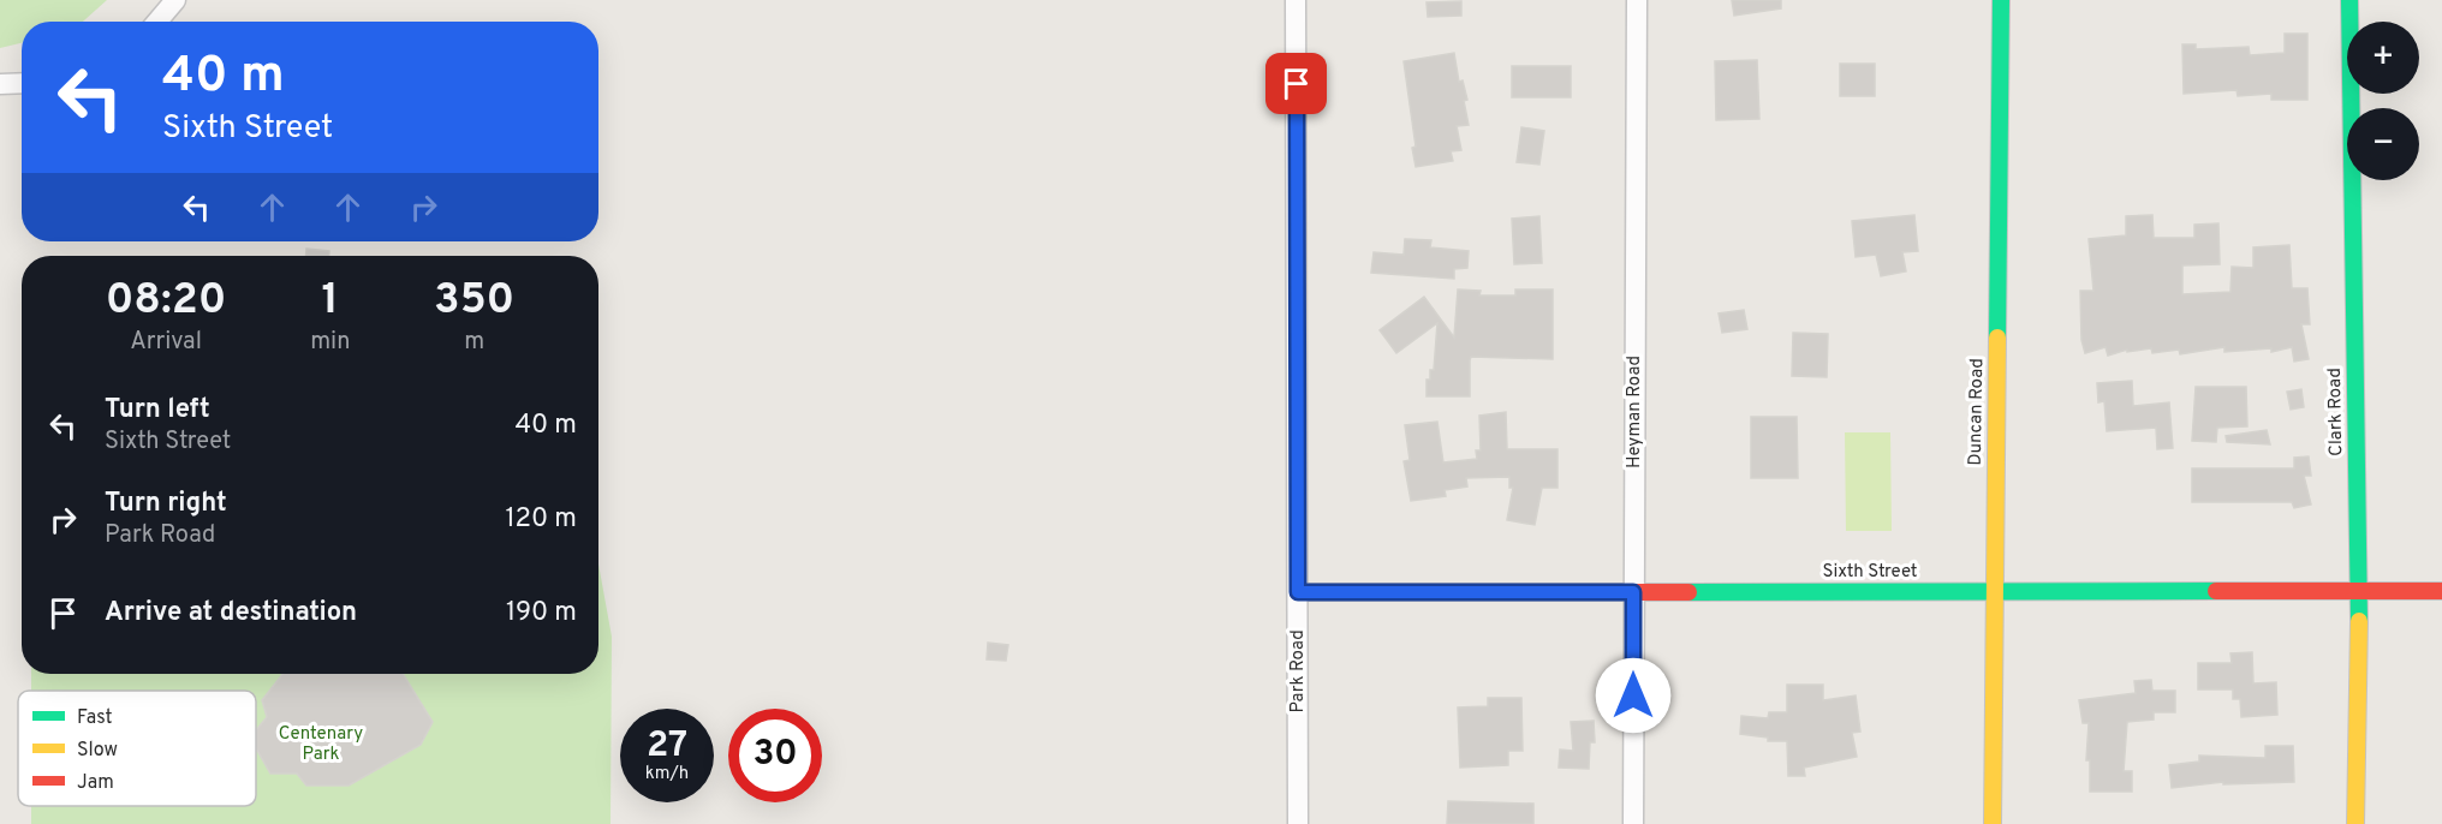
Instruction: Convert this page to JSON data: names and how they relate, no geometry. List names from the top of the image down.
{
  "streets": {
    "street": [
      "Heyman Road",
      "Duncan Road",
      "Clark Road",
      "Sixth Street",
      "Park Road"
    ]
  },
  "crossings": [
    ["Heyman Road", "Sixth Street"],
    ["Duncan Road", "Sixth Street"],
    ["Clark Road", "Sixth Street"],
    ["Sixth Street", "Park Road"]
  ],
  "parks": ["Centenary Park"],
  "legend": ["Fast", "Slow", "Jam"],
  "page": {
    "map_buttons": ["+", "−"],
    "turn": ["40 m", "Sixth Street"],
    "eta": [
      "08:20",
      "Arrival",
      "1",
      "min",
      "350",
      "m"
    ],
    "list": [
      {
        "name": "Turn left",
        "note": "Sixth Street",
        "value": "40 m"
      },
      {
        "name": "Turn right",
        "note": "Park Road",
        "value": "120 m"
      },
      {
        "name": "Arrive at destination",
        "value": "190 m"
      }
    ],
    "speed": "27 km/h",
    "limit": "30"
  }
}
